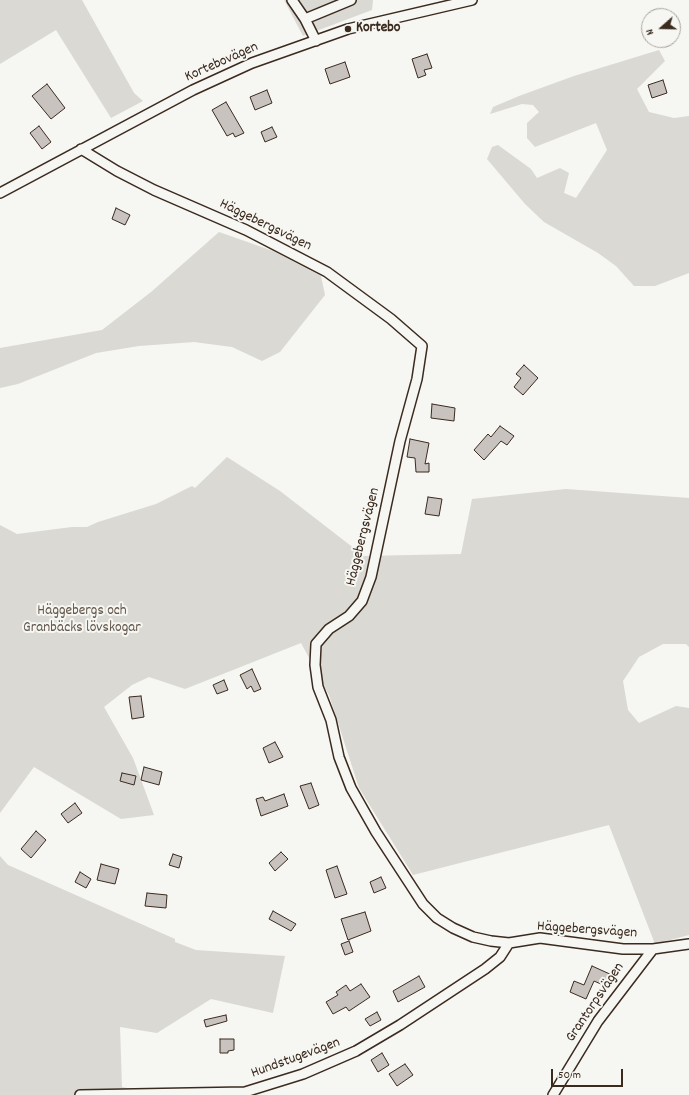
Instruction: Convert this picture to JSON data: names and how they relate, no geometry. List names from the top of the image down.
{
  "streets": {
    "street": [
      "Kortebovägen",
      "Häggebergsvägen",
      "Grantorpsvägen",
      "Hundstugevägen"
    ]
  },
  "crossings": [
    ["Kortebovägen", "Häggebergsvägen"],
    ["Häggebergsvägen", "Grantorpsvägen"],
    ["Häggebergsvägen", "Hundstugevägen"]
  ],
  "parks": ["Häggebergs och Granbäcks lövskogar"],
  "places": ["Kortebo"],
  "scale_bar": "50 m",
  "north": "left"
}
